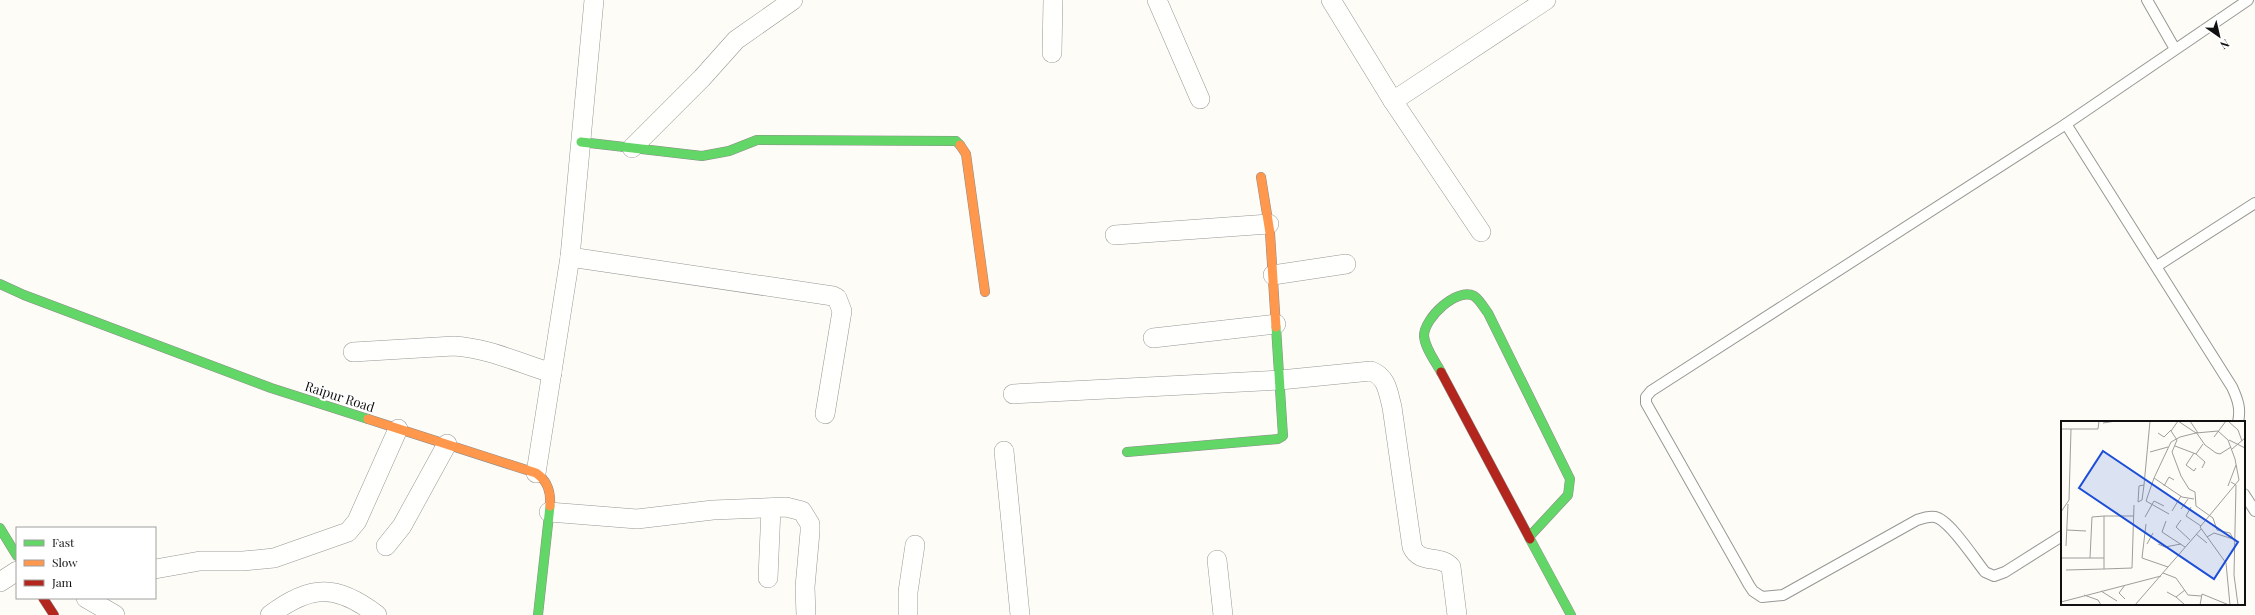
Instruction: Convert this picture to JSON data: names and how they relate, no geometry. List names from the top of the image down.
{
  "streets": {
    "street": ["Raipur Road"]
  },
  "legend": ["Fast", "Slow", "Jam"],
  "north": "bottom right"
}
